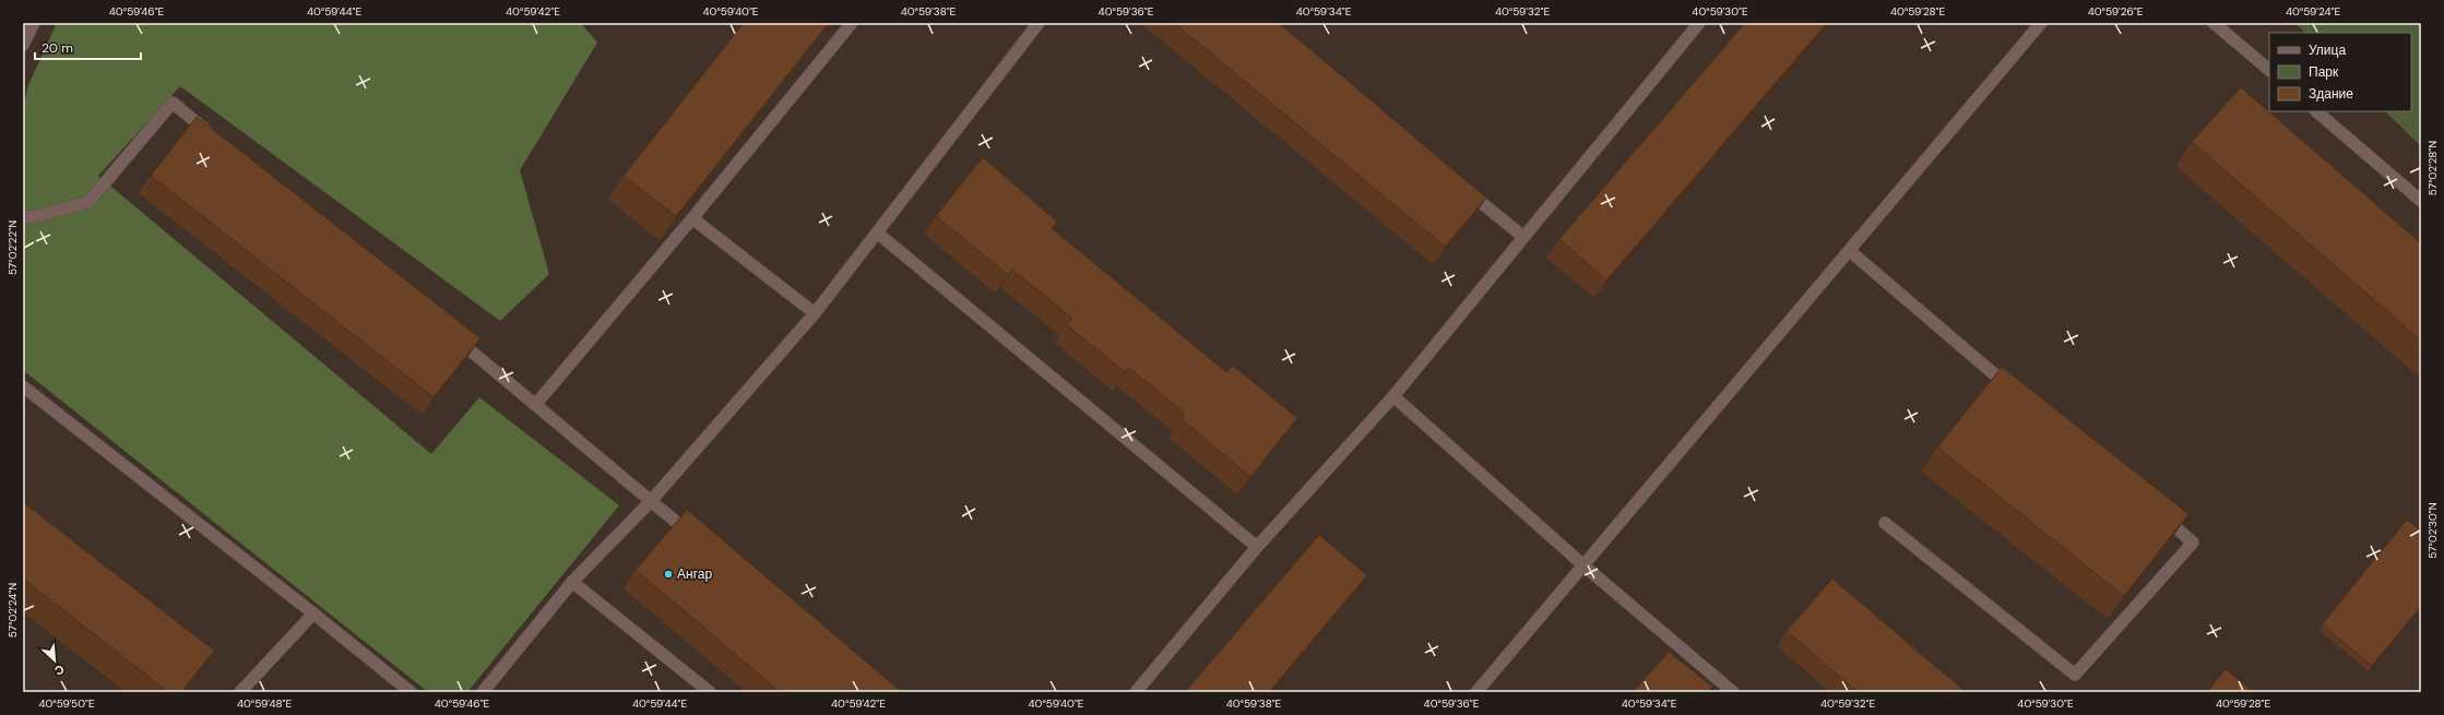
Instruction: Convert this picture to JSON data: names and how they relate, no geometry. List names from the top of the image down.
{
  "places": ["Ангар"],
  "legend": ["Улица", "Парк", "Здание"],
  "scale_bar": "20 m",
  "north": "bottom right",
  "coordinates": [
    "40°59'46\"E",
    "40°59'44\"E",
    "40°59'42\"E",
    "40°59'40\"E",
    "40°59'38\"E",
    "40°59'36\"E",
    "40°59'34\"E",
    "40°59'32\"E",
    "40°59'30\"E",
    "40°59'28\"E",
    "40°59'26\"E",
    "40°59'24\"E",
    "57°02'28\"N",
    "57°02'22\"N",
    "57°02'30\"N",
    "57°02'24\"N",
    "40°59'50\"E",
    "40°59'48\"E"
  ]
}
